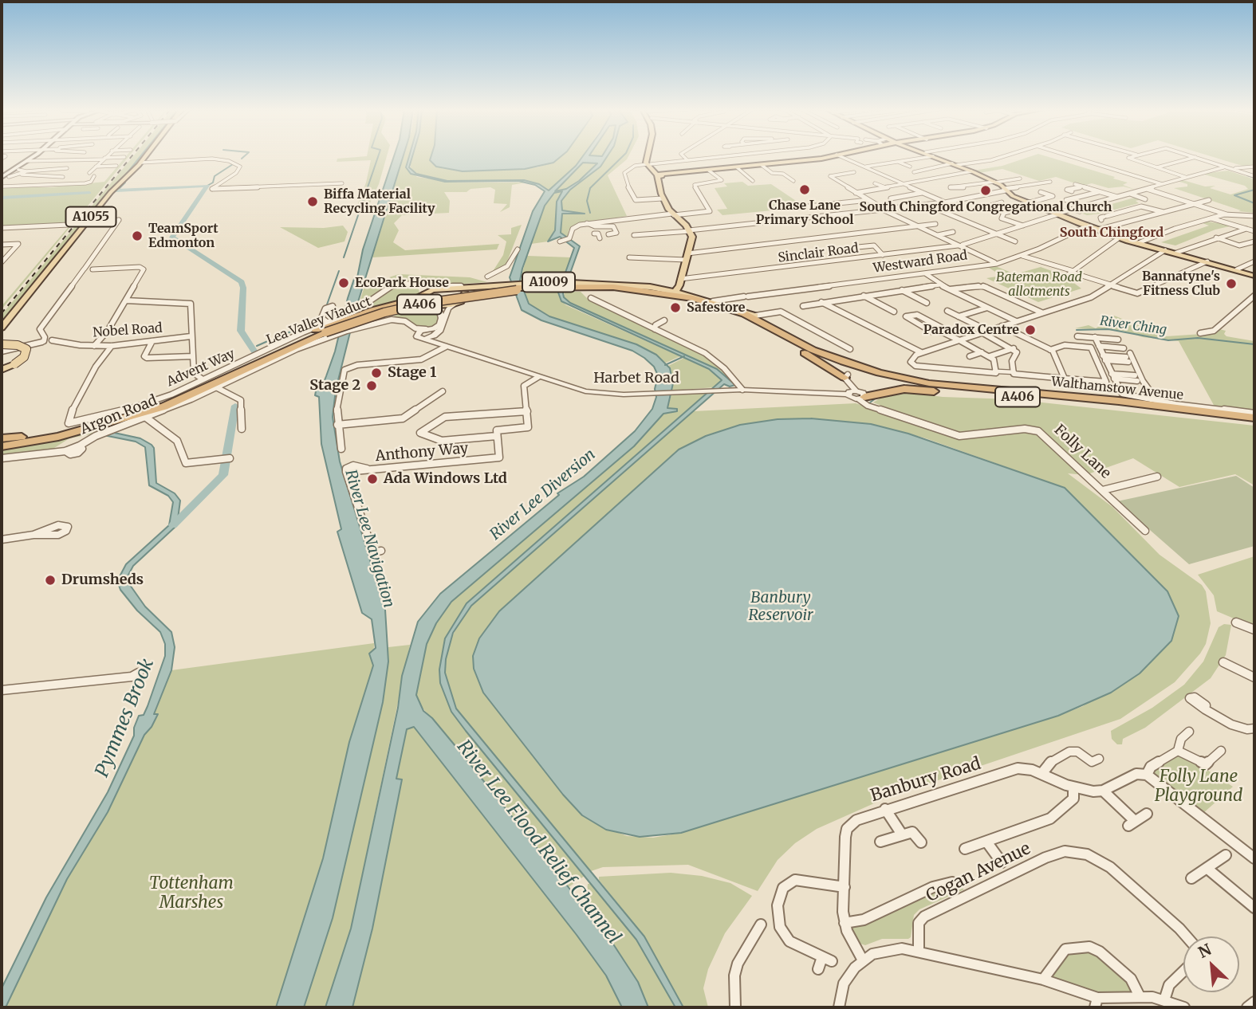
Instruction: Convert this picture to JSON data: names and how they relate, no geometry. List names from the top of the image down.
{
  "streets": {
    "highway": ["A406", "Lea Valley Viaduct", "Walthamstow Avenue"],
    "main road": ["A1055", "A1009"],
    "street": [
      "Sinclair Road",
      "Westward Road",
      "Nobel Road",
      "Advent Way",
      "Harbet Road",
      "Argon Road",
      "Folly Lane",
      "Anthony Way",
      "Banbury Road",
      "Cogan Avenue"
    ]
  },
  "crossings": [
    ["Sinclair Road", "A1009"],
    ["A1009", "A406"],
    ["A1009", "Lea Valley Viaduct"],
    ["A1009", "Advent Way"],
    ["A1009", "Walthamstow Avenue"],
    ["A406", "Lea Valley Viaduct"],
    ["A406", "Walthamstow Avenue"],
    ["Lea Valley Viaduct", "Advent Way"],
    ["Lea Valley Viaduct", "Walthamstow Avenue"],
    ["Nobel Road", "Advent Way"],
    ["Harbet Road", "Argon Road"],
    ["Harbet Road", "Folly Lane"]
  ],
  "districts": ["South Chingford"],
  "water": [
    "River Ching",
    "River Lee Diversion",
    "River Lee Navigation",
    "Banbury Reservoir",
    "Pymmes Brook",
    "River Lee Flood Relief Channel"
  ],
  "parks": ["Bateman Road allotments", "Folly Lane Playground", "Tottenham Marshes"],
  "places": [
    "Chase Lane Primary School",
    "South Chingford Congregational Church",
    "Biffa Material Recycling Facility",
    "TeamSport Edmonton",
    "EcoPark House",
    "Bannatyne's Fitness Club",
    "Safestore",
    "Paradox Centre",
    "Stage 1",
    "Stage 2",
    "Ada Windows Ltd",
    "Drumsheds"
  ],
  "north": "top left"
}
